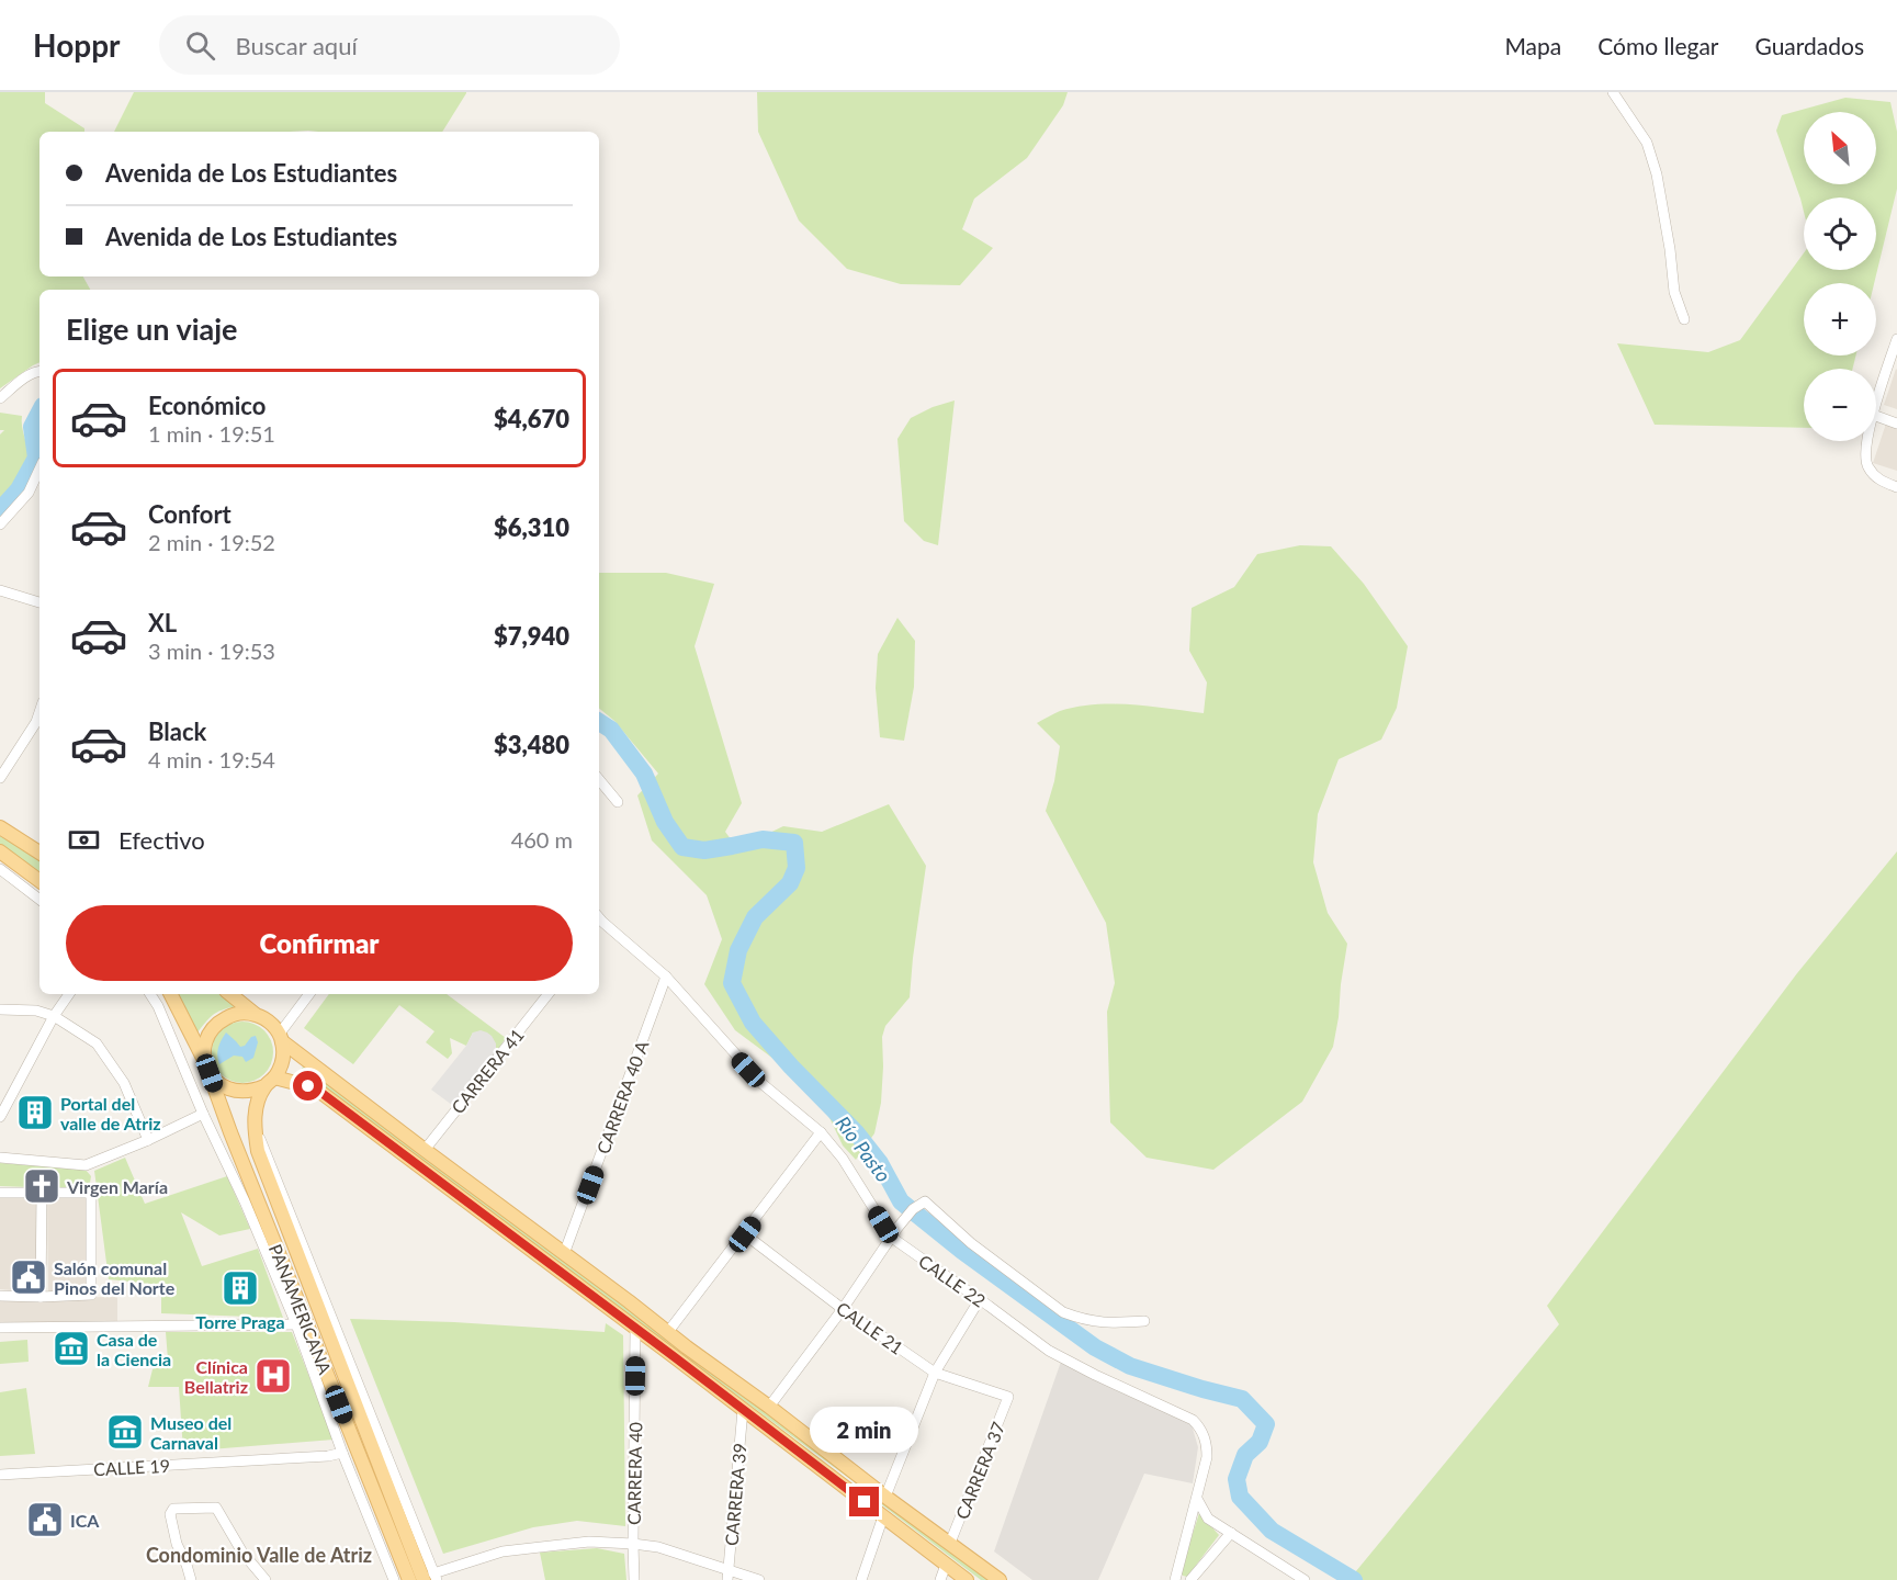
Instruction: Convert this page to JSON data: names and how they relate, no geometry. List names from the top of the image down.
{
  "streets": {
    "main road": ["PANAMERICANA"],
    "street": [
      "CARRERA 41",
      "CARRERA 40 A",
      "CALLE 22",
      "CALLE 21",
      "CALLE 19",
      "CARRERA 37",
      "CARRERA 40",
      "CARRERA 39"
    ]
  },
  "crossings": [
    ["CARRERA 40 A", "CALLE 22"],
    ["CALLE 21", "CARRERA 37"]
  ],
  "districts": ["Condominio Valle de Atriz"],
  "water": ["Río Pasto"],
  "places": {
    "building": ["Portal del valle de Atriz", "Torre Praga"],
    "church": ["Virgen María"],
    "public building": ["Salón comunal Pinos del Norte", "ICA"],
    "museum": ["Casa de la Ciencia", "Museo del Carnaval"],
    "hospital": ["Clínica Bellatriz"]
  },
  "north": "top left",
  "page": {
    "header": "Hoppr",
    "search": "Buscar aquí",
    "nav": ["Mapa", "Cómo llegar", "Guardados"],
    "map_buttons": ["+", "−"],
    "banner": ["Avenida de Los Estudiantes", "Avenida de Los Estudiantes"],
    "heading": "Elige un viaje",
    "list": [
      {
        "name": "Económico",
        "note": "1 min · 19:51",
        "value": "$4,670"
      },
      {
        "name": "Confort",
        "note": "2 min · 19:52",
        "value": "$6,310"
      },
      {
        "name": "XL",
        "note": "3 min · 19:53",
        "value": "$7,940"
      },
      {
        "name": "Black",
        "note": "4 min · 19:54",
        "value": "$3,480"
      }
    ],
    "pay": ["Efectivo", "460 m"],
    "buttons": "Confirmar",
    "bubble": "2 min"
  }
}
